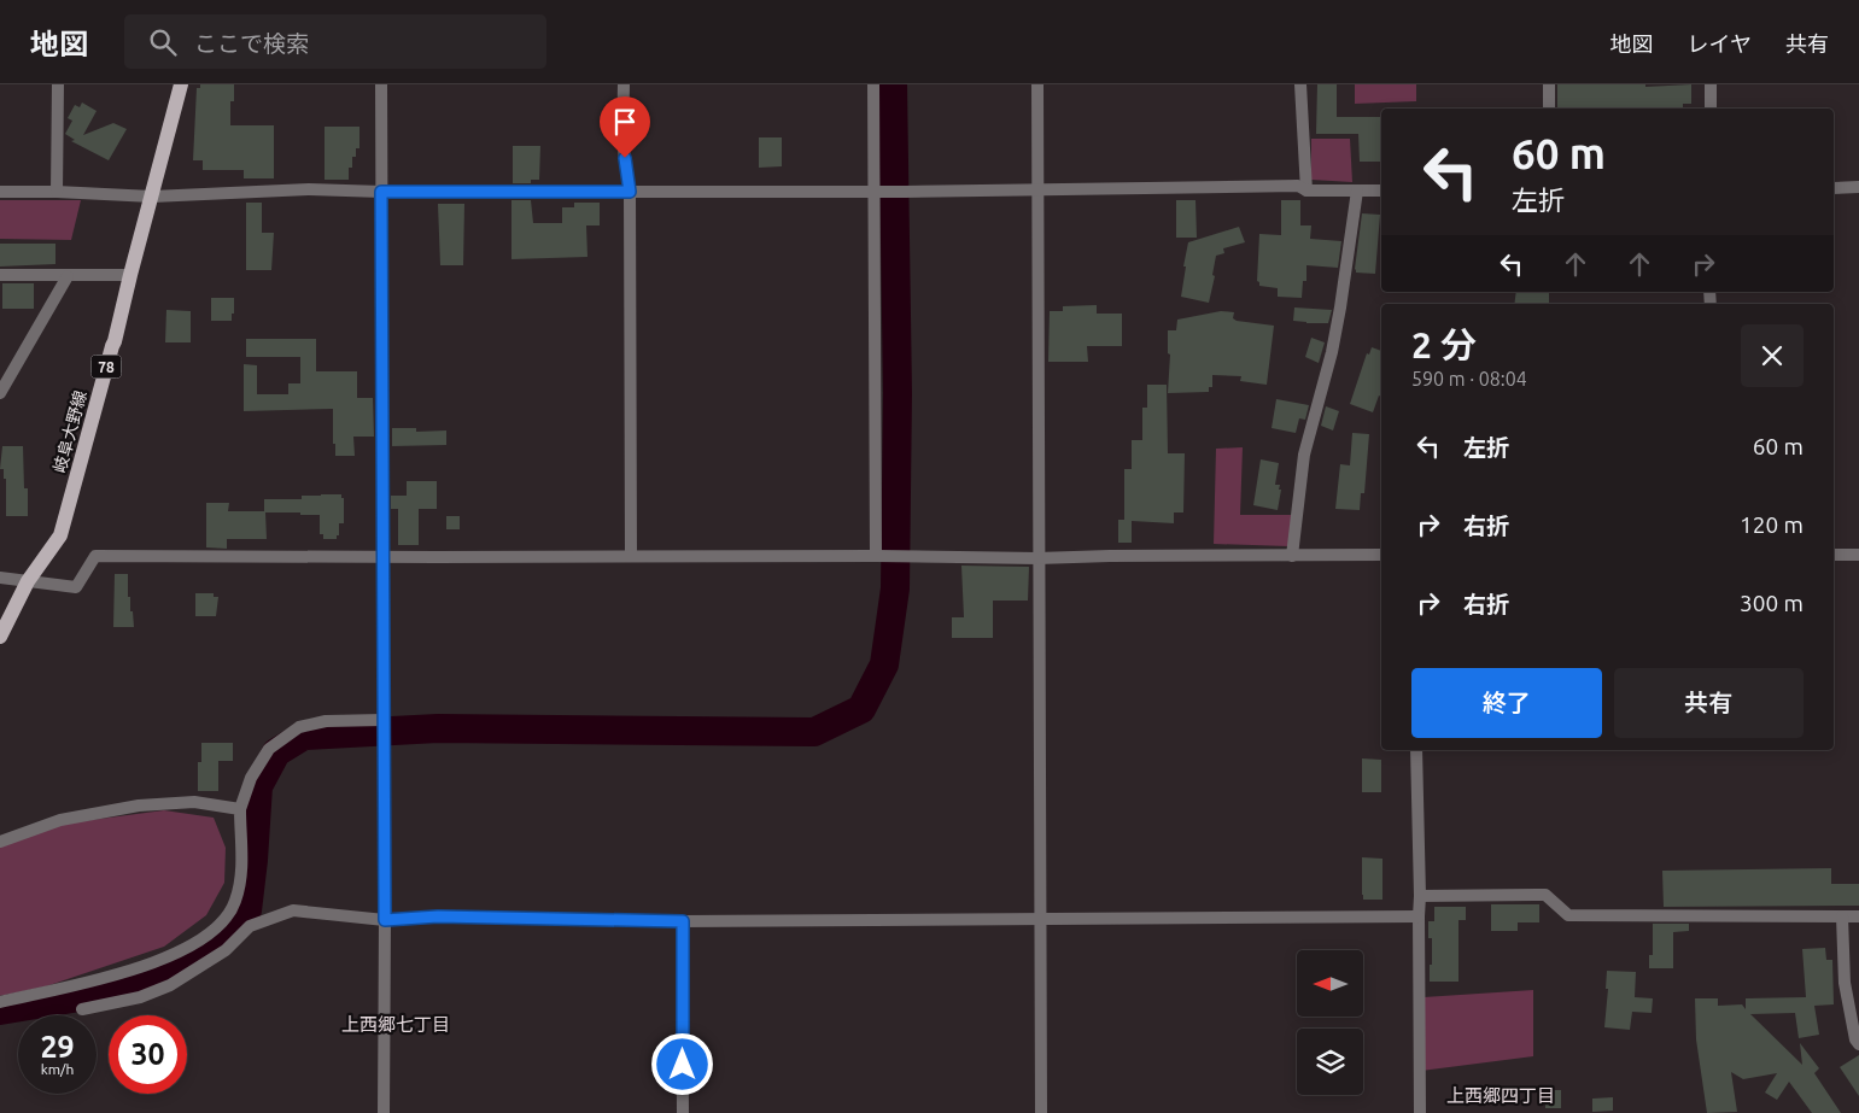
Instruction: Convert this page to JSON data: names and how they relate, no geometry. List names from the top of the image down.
{
  "streets": {
    "main road": ["78", "岐阜大野線"]
  },
  "districts": ["上西郷七丁目", "上西郷四丁目"],
  "north": "left",
  "page": {
    "header": "地図",
    "search": "ここで検索",
    "nav": ["地図", "レイヤ", "共有"],
    "turn": ["60 m", "左折"],
    "heading": ["2 分", "590 m · 08:04"],
    "list": [
      {
        "name": "左折",
        "value": "60 m"
      },
      {
        "name": "右折",
        "value": "120 m"
      },
      {
        "name": "右折",
        "value": "300 m"
      }
    ],
    "buttons": ["終了", "共有"],
    "speed": "29 km/h",
    "limit": "30"
  }
}
